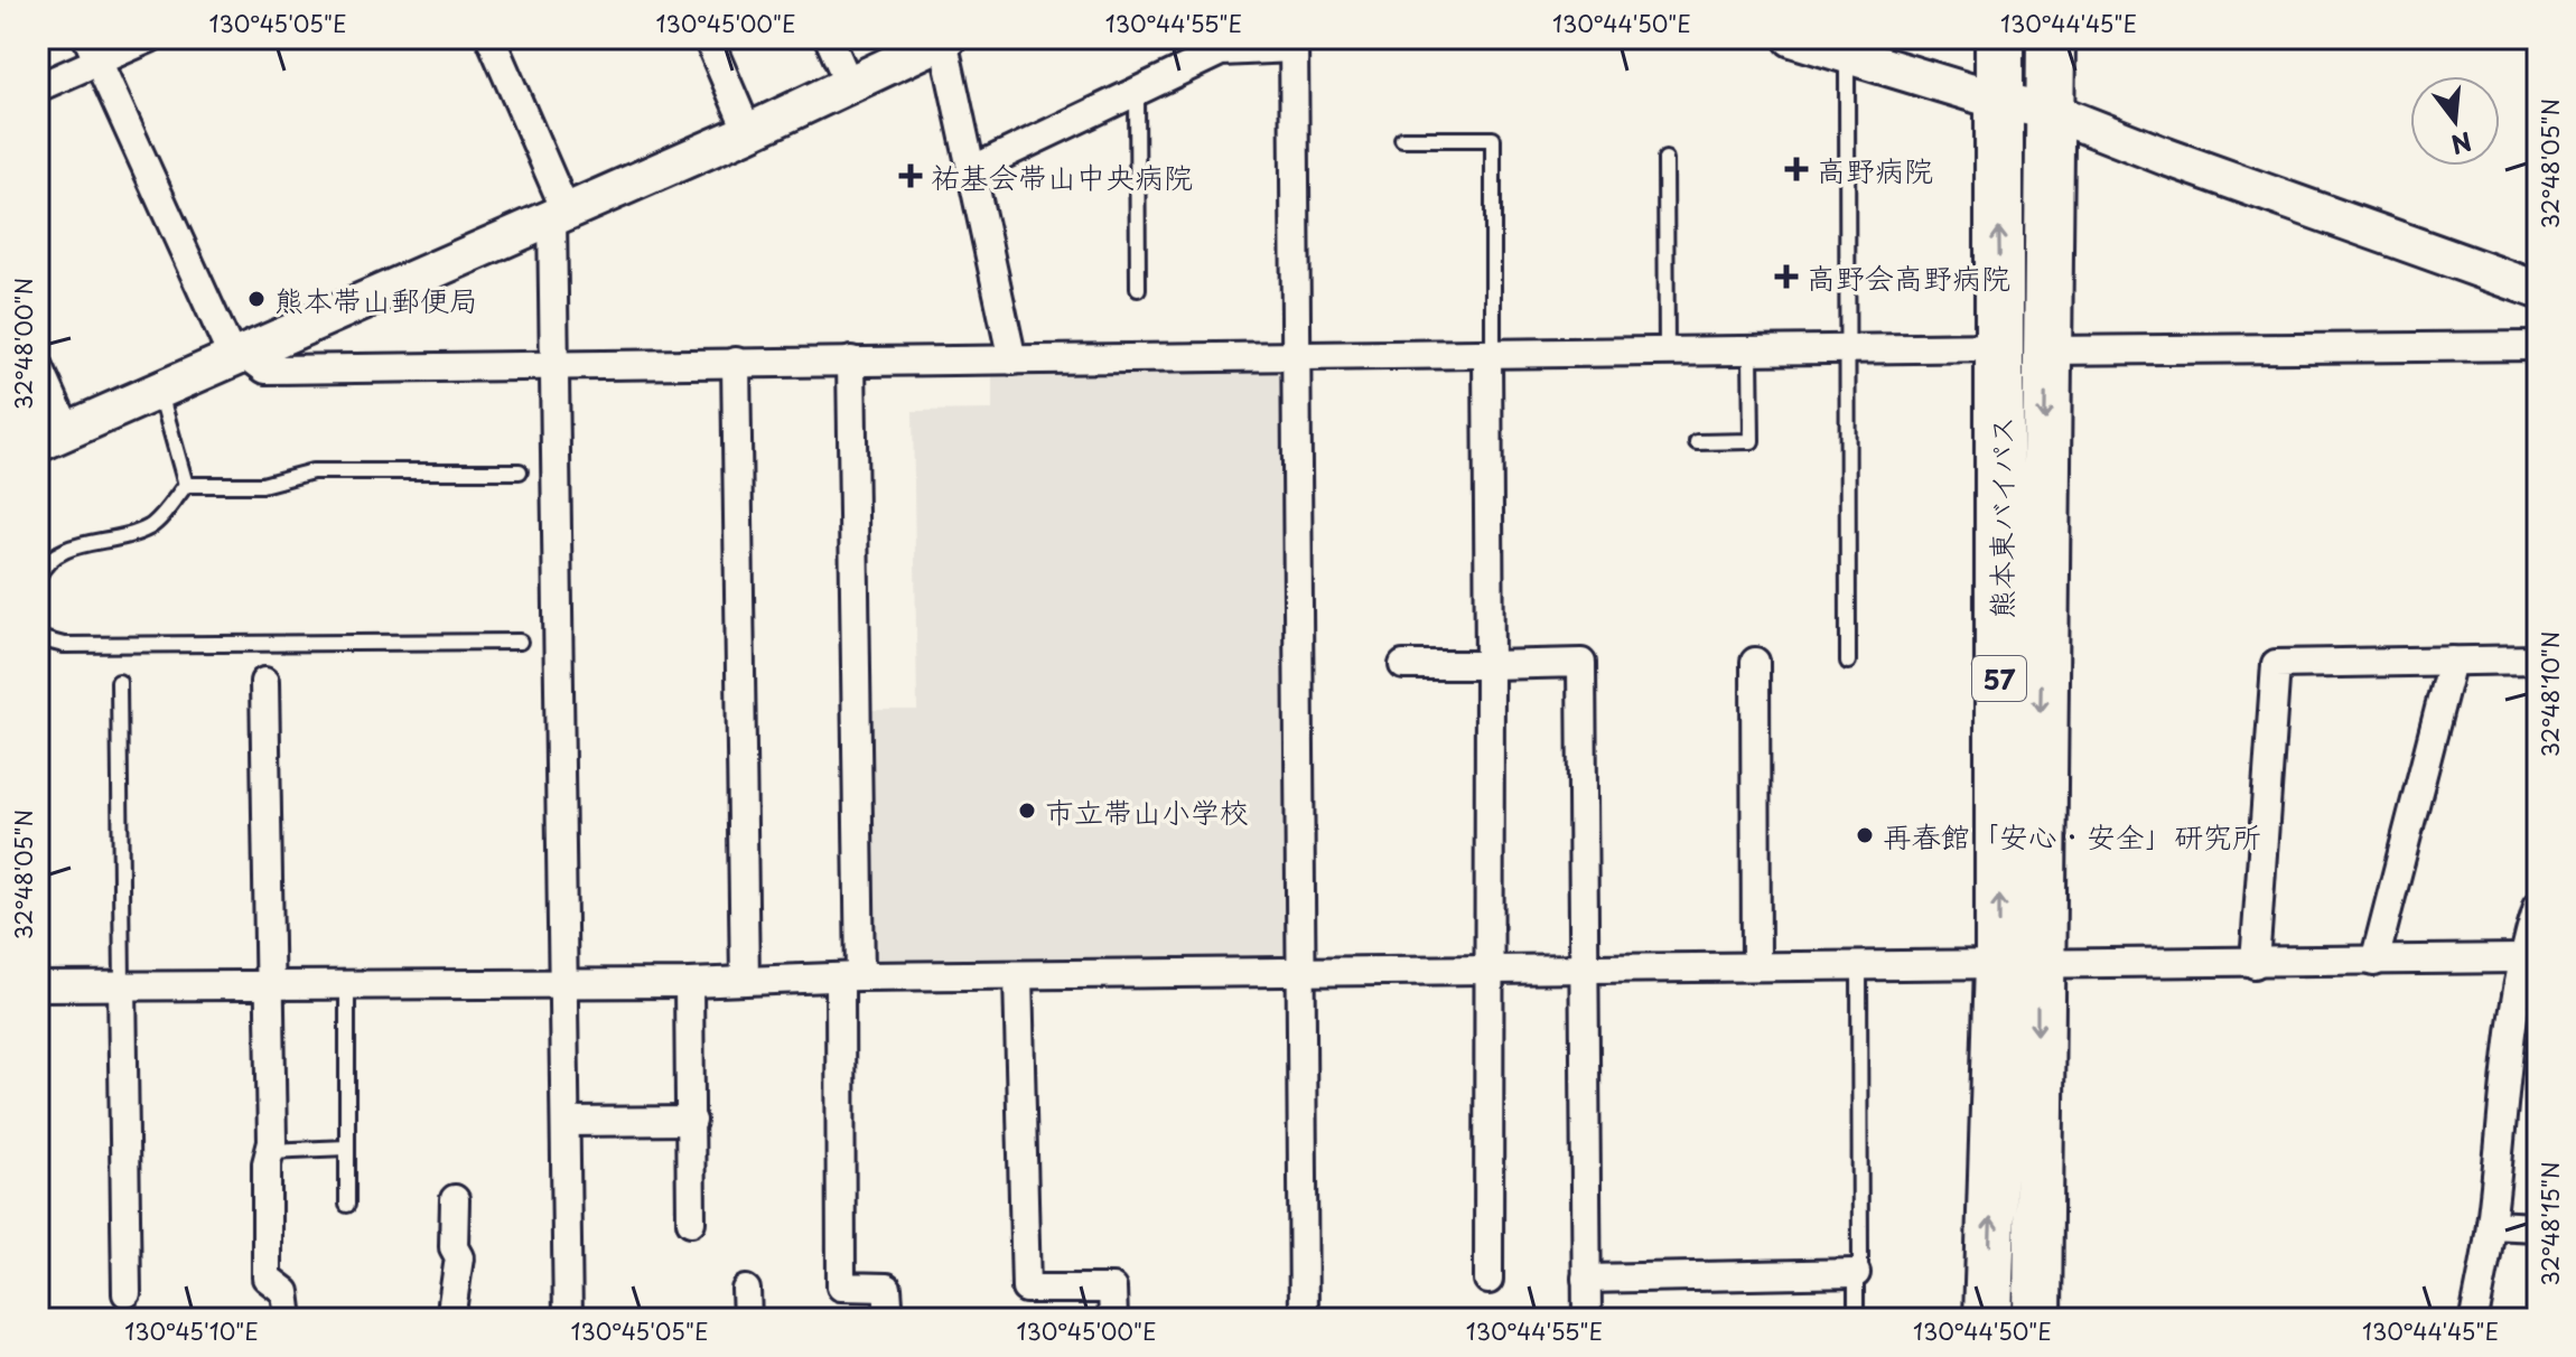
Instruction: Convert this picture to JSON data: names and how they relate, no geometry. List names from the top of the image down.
{
  "streets": {
    "highway": ["熊本東バイパス", "57"]
  },
  "places": {
    "health": ["高野病院", "祐基会帯山中央病院", "高野会高野病院"],
    "other": ["熊本帯山郵便局", "市立帯山小学校", "再春館「安心・安全」研究所"]
  },
  "north": "bottom",
  "coordinates": [
    "130°45'05\"E",
    "130°45'00\"E",
    "130°44'55\"E",
    "130°44'50\"E",
    "130°44'45\"E",
    "32°48'05\"N",
    "32°48'00\"N",
    "32°48'10\"N",
    "32°48'15\"N",
    "130°45'10\"E"
  ]
}
